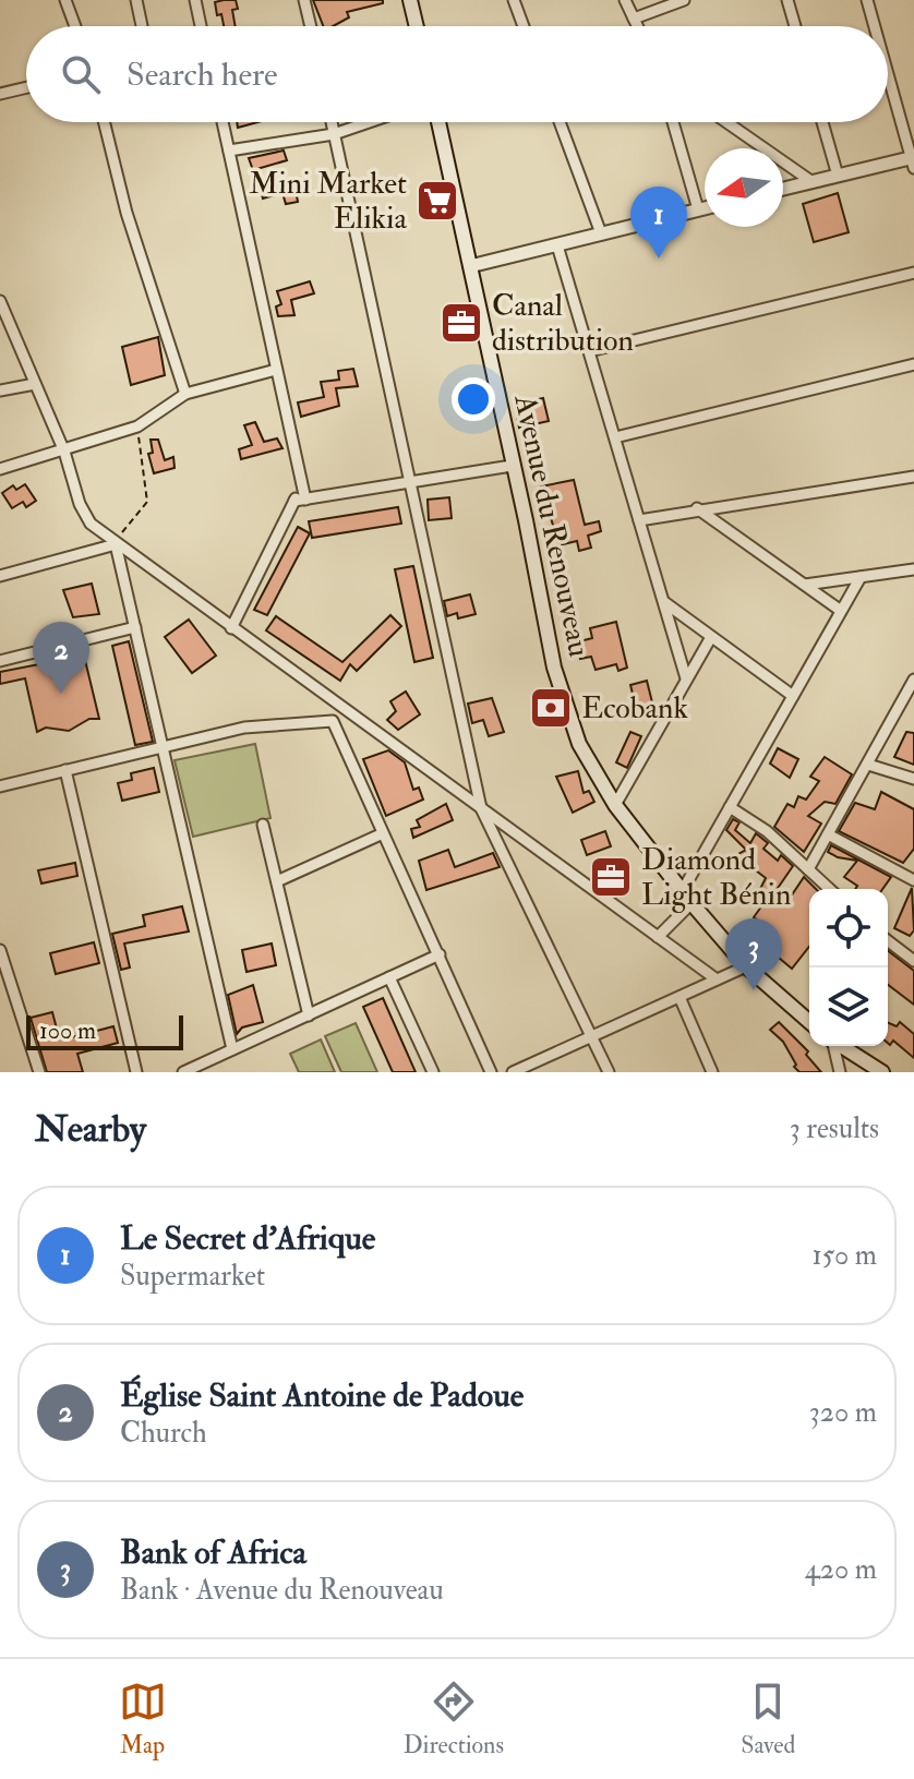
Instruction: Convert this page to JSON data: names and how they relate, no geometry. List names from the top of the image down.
{
  "streets": {
    "main road": ["Avenue du Renouveau"]
  },
  "places": {
    "supermarket": ["Mini Market Elikia"],
    "office": ["Canal distribution", "Diamond Light Bénin"],
    "bank": ["Ecobank"]
  },
  "scale_bar": "100 m",
  "north": "left",
  "page": {
    "search": "Search here",
    "pins": ["1", "2", "3"],
    "scale": "100 m",
    "heading": ["Nearby", "3 results"],
    "list": [
      {
        "mark": "1",
        "name": "Le Secret d'Afrique",
        "note": "Supermarket",
        "value": "150 m"
      },
      {
        "mark": "2",
        "name": "Église Saint Antoine de Padoue",
        "note": "Church",
        "value": "320 m"
      },
      {
        "mark": "3",
        "name": "Bank of Africa",
        "note": "Bank · Avenue du Renouveau",
        "value": "420 m"
      }
    ],
    "nav": ["Map", "Directions", "Saved"]
  }
}
